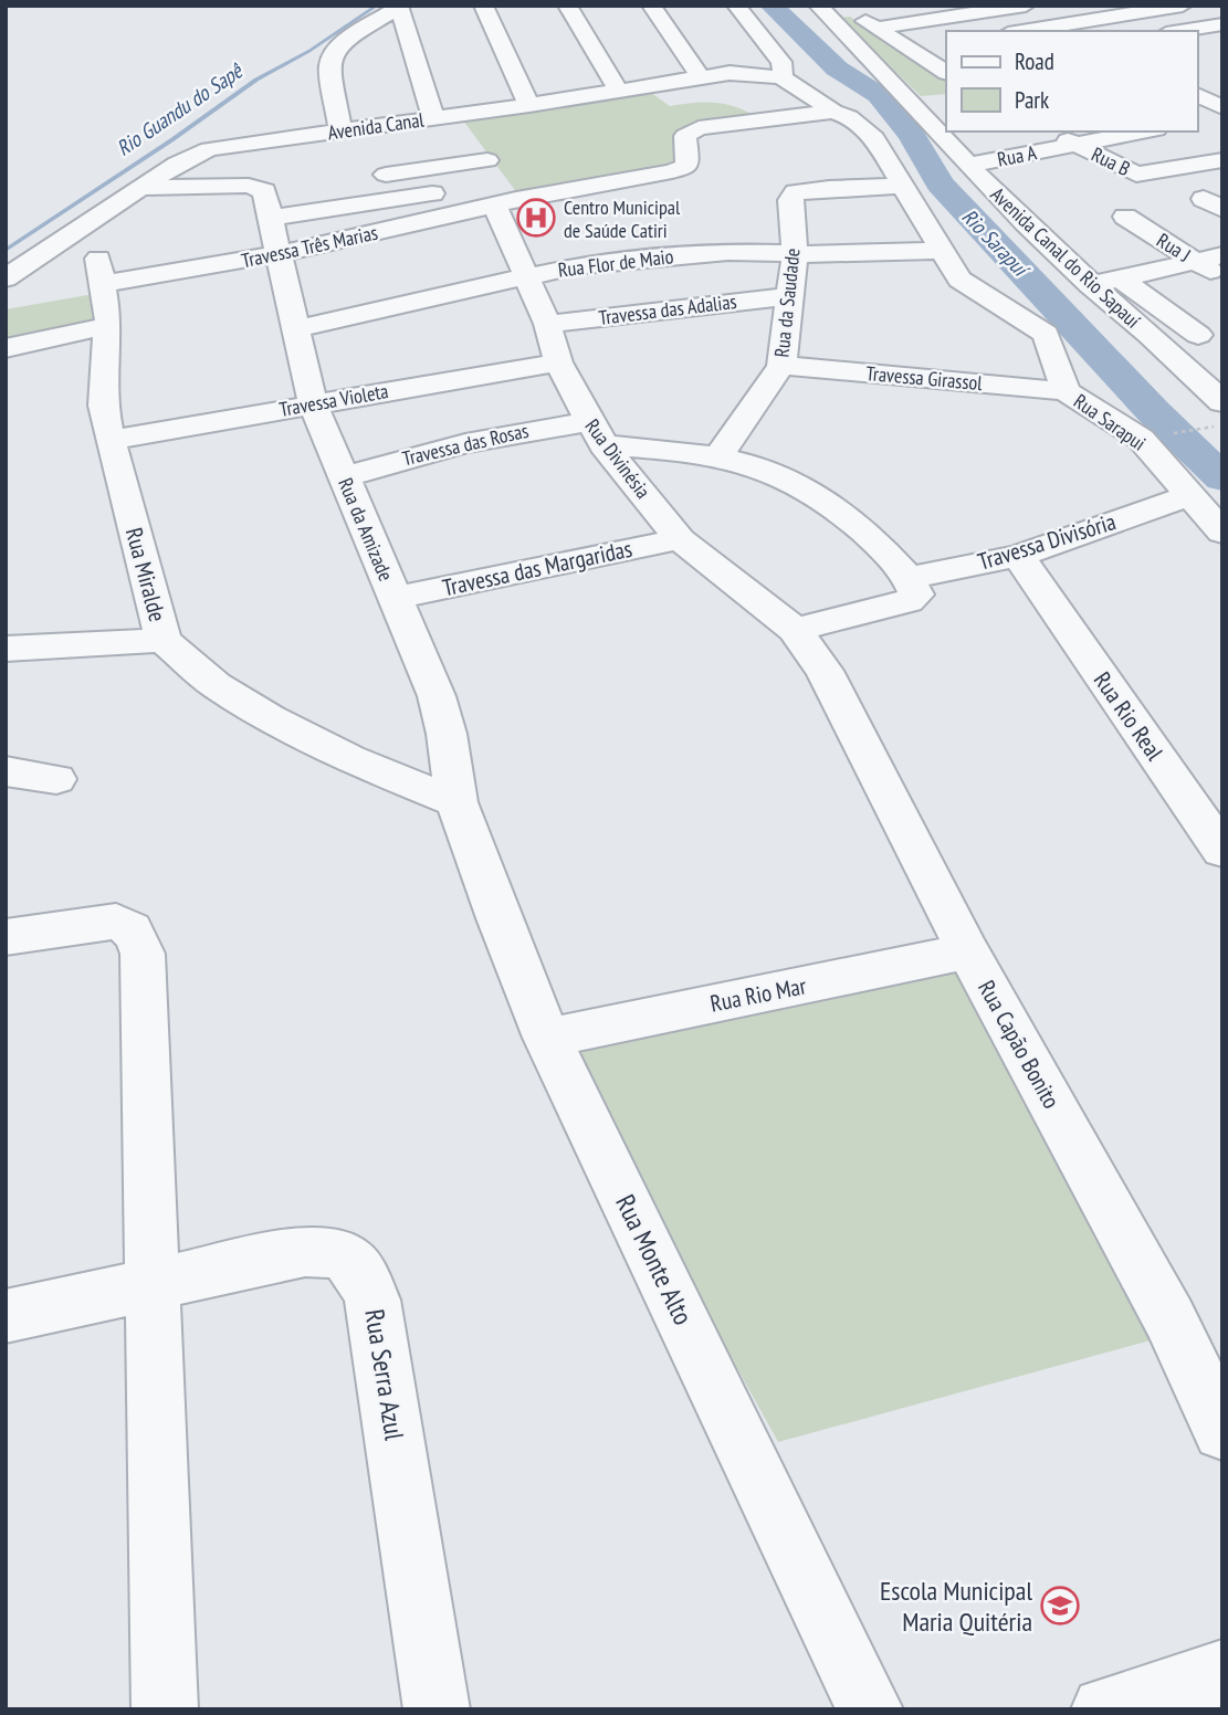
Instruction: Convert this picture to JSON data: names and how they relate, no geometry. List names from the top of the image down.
{
  "streets": {
    "street": [
      "Avenida Canal",
      "Rua A",
      "Rua B",
      "Travessa Três Marias",
      "Rua J",
      "Avenida Canal do Rio Sapauí",
      "Rua Flor de Maio",
      "Rua da Saudade",
      "Travessa das Adalias",
      "Travessa Girassol",
      "Travessa Violeta",
      "Rua Sarapui",
      "Travessa das Rosas",
      "Rua Divinésia",
      "Rua da Amizade",
      "Travessa Divisória",
      "Travessa das Margaridas",
      "Rua Miralde",
      "Rua Rio Real",
      "Rua Rio Mar",
      "Rua Capão Bonito",
      "Rua Monte Alto",
      "Rua Serra Azul"
    ]
  },
  "crossings": [
    ["Avenida Canal", "Rua Divinésia"],
    ["Avenida Canal", "Rua Miralde"],
    ["Rua A", "Rua B"],
    ["Rua A", "Avenida Canal do Rio Sapauí"],
    ["Travessa Três Marias", "Rua Divinésia"],
    ["Travessa Três Marias", "Rua da Amizade"],
    ["Travessa Três Marias", "Rua Miralde"],
    ["Rua Flor de Maio", "Rua da Saudade"],
    ["Rua Flor de Maio", "Rua Sarapui"],
    ["Rua Flor de Maio", "Rua Divinésia"],
    ["Rua Flor de Maio", "Rua da Amizade"],
    ["Rua da Saudade", "Travessa das Adalias"],
    ["Rua da Saudade", "Travessa Girassol"],
    ["Rua da Saudade", "Travessa das Rosas"],
    ["Travessa das Adalias", "Rua Divinésia"],
    ["Travessa Girassol", "Rua Sarapui"],
    ["Travessa Violeta", "Rua Divinésia"],
    ["Travessa Violeta", "Rua da Amizade"],
    ["Travessa Violeta", "Rua Miralde"],
    ["Rua Sarapui", "Travessa Divisória"],
    ["Travessa das Rosas", "Rua Divinésia"],
    ["Travessa das Rosas", "Rua da Amizade"],
    ["Travessa das Rosas", "Travessa Divisória"],
    ["Rua Divinésia", "Travessa das Margaridas"],
    ["Rua Divinésia", "Rua Capão Bonito"],
    ["Rua da Amizade", "Travessa das Margaridas"],
    ["Rua da Amizade", "Rua Miralde"],
    ["Rua da Amizade", "Rua Monte Alto"],
    ["Travessa Divisória", "Rua Rio Real"],
    ["Rua Miralde", "Rua Monte Alto"],
    ["Rua Rio Mar", "Rua Capão Bonito"],
    ["Rua Rio Mar", "Rua Monte Alto"]
  ],
  "water": ["Rio Guandu do Sapê", "Rio Sarapuí"],
  "places": {
    "hospital": ["Centro Municipal de Saúde Catiri"],
    "school or university": ["Escola Municipal Maria Quitéria"]
  },
  "legend": ["Road", "Park"]
}
